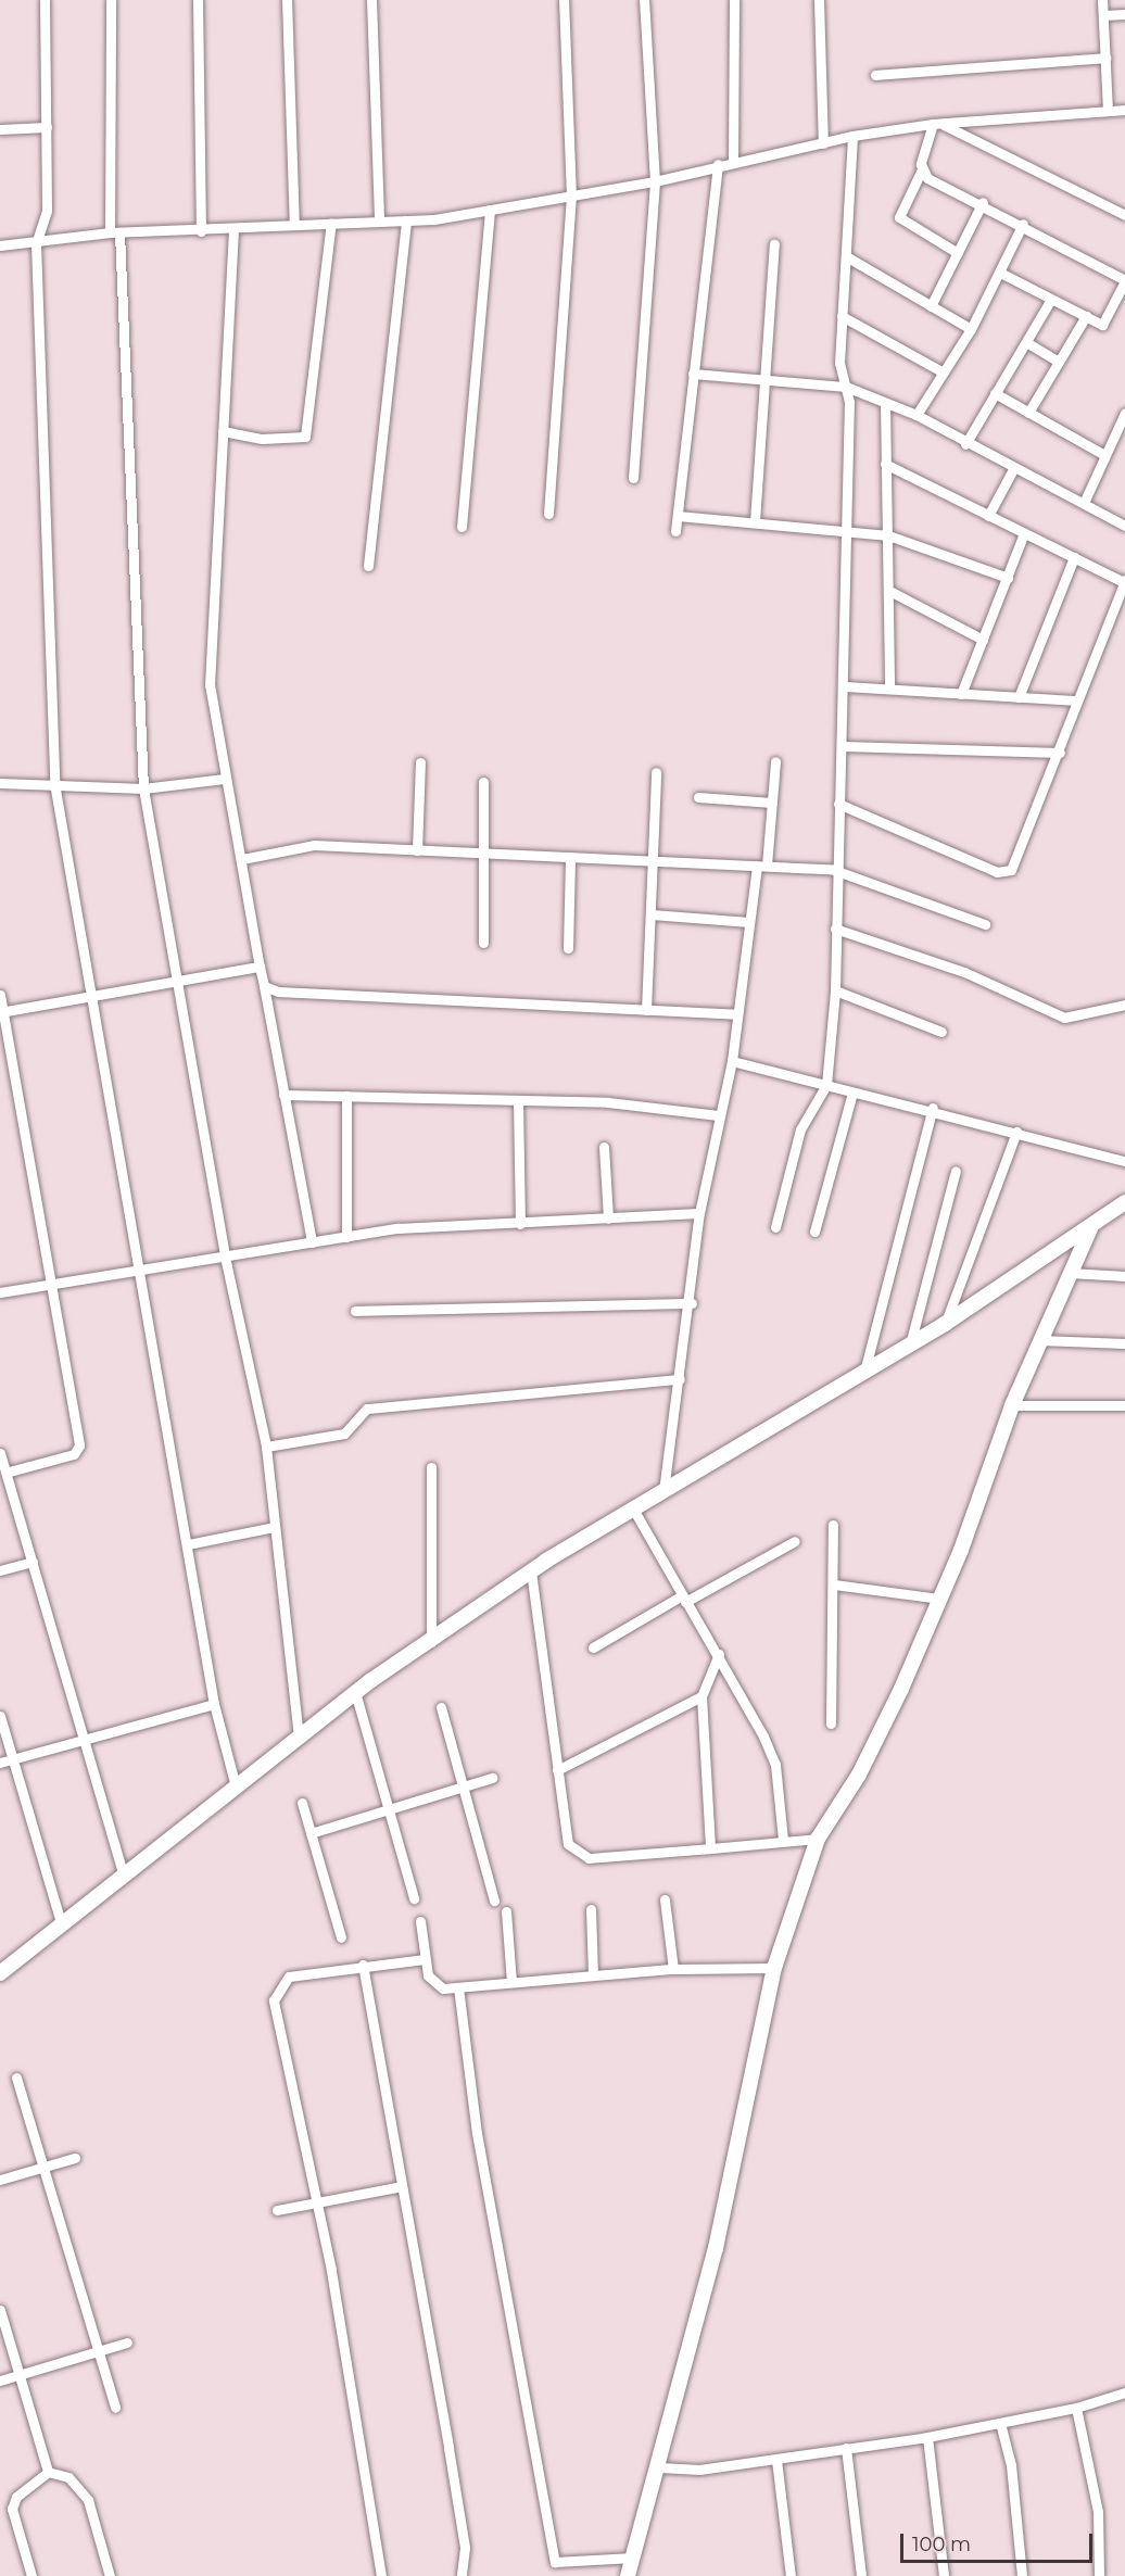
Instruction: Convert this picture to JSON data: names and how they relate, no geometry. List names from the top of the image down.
{
  "scale_bar": "100 m"
}
